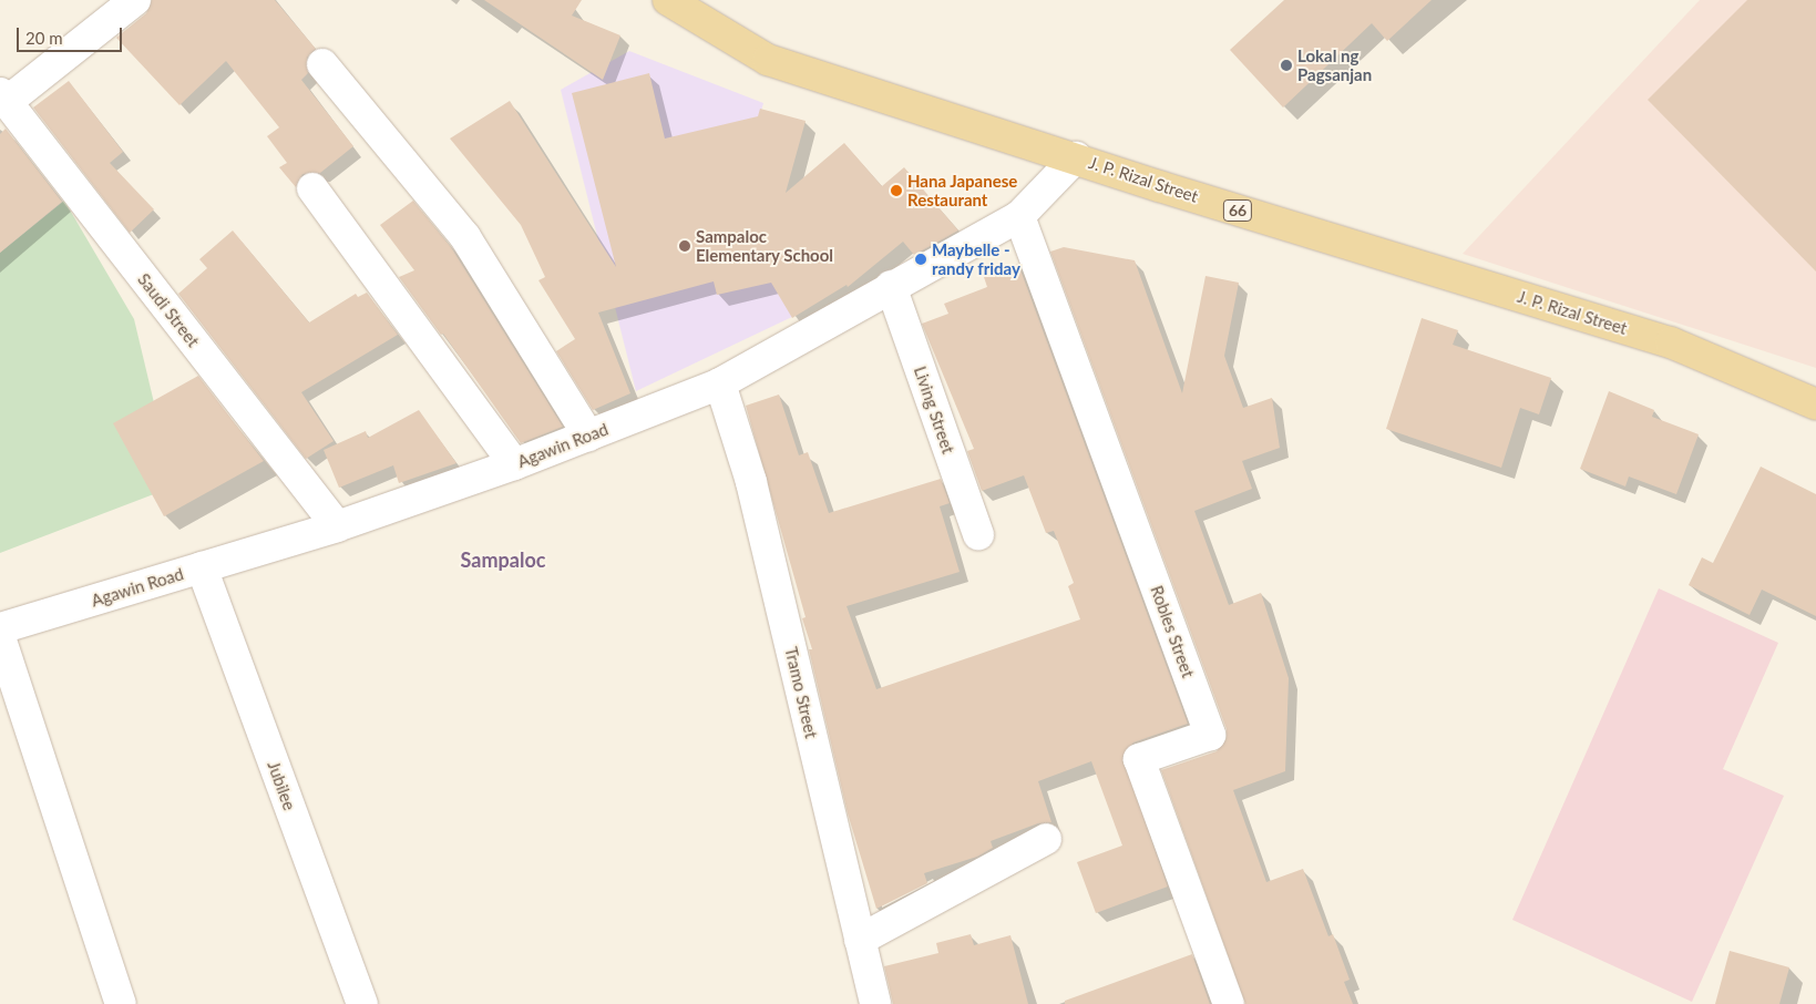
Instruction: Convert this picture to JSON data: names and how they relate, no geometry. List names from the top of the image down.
{
  "streets": {
    "main road": ["J. P. Rizal Street", "66"],
    "street": [
      "Saudi Street",
      "Living Street",
      "Agawin Road",
      "Robles Street",
      "Tramo Street",
      "Jubilee"
    ]
  },
  "crossings": [
    ["J. P. Rizal Street", "Agawin Road"],
    ["Saudi Street", "Agawin Road"],
    ["Living Street", "Agawin Road"],
    ["Agawin Road", "Robles Street"],
    ["Agawin Road", "Tramo Street"],
    ["Agawin Road", "Jubilee"]
  ],
  "districts": ["Sampaloc"],
  "places": [
    "Lokal ng Pagsanjan",
    "Hana Japanese Restaurant",
    "Sampaloc Elementary School",
    "Maybelle - randy friday"
  ],
  "scale_bar": "20 m"
}
